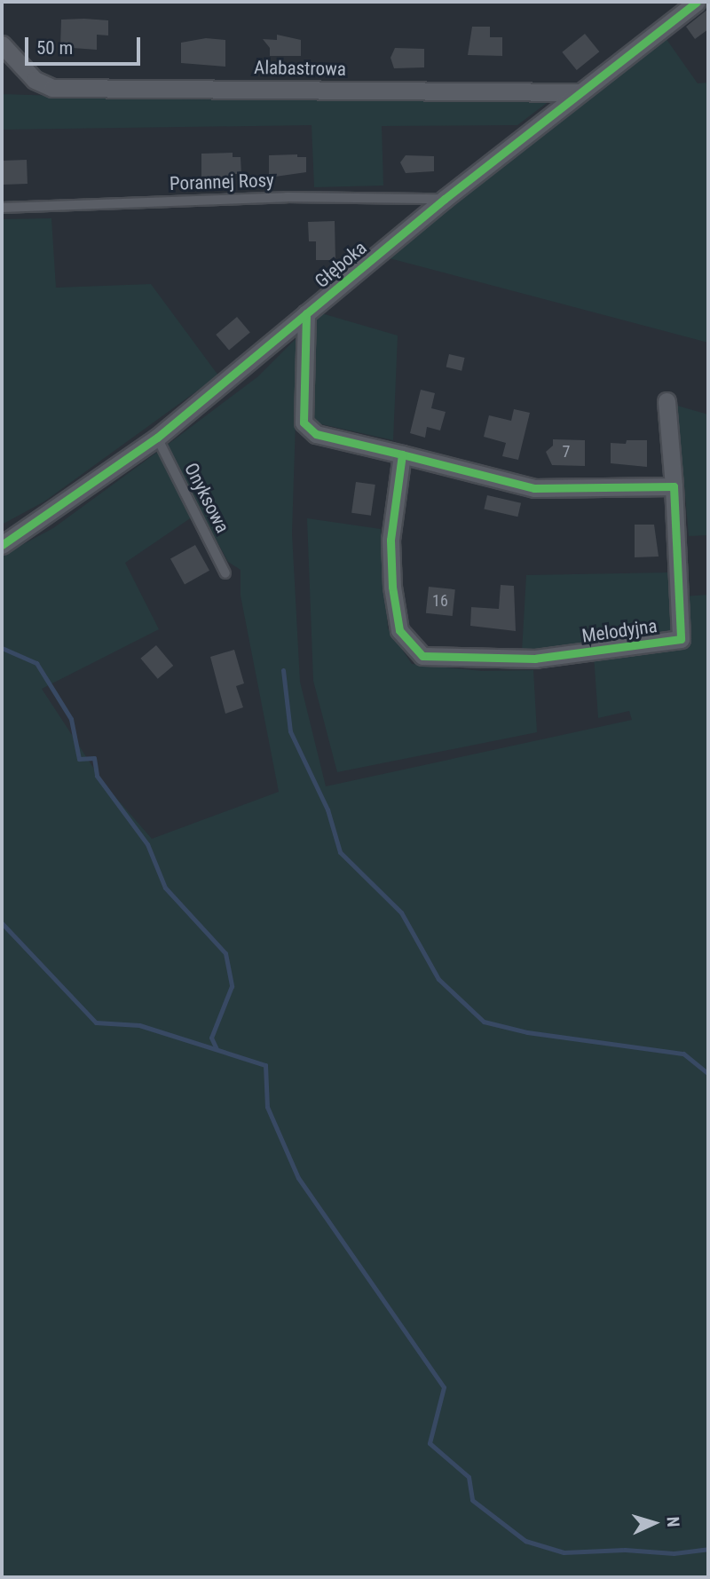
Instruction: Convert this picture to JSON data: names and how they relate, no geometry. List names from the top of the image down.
{
  "streets": {
    "street": ["Alabastrowa", "Głęboka", "Melodyjna"],
    "lane": ["Porannej Rosy", "Onyksowa"]
  },
  "crossings": [
    ["Alabastrowa", "Głęboka"],
    ["Porannej Rosy", "Głęboka"],
    ["Głęboka", "Onyksowa"]
  ],
  "house_numbers": ["7", "16"],
  "scale_bar": "50 m",
  "north": "right"
}
